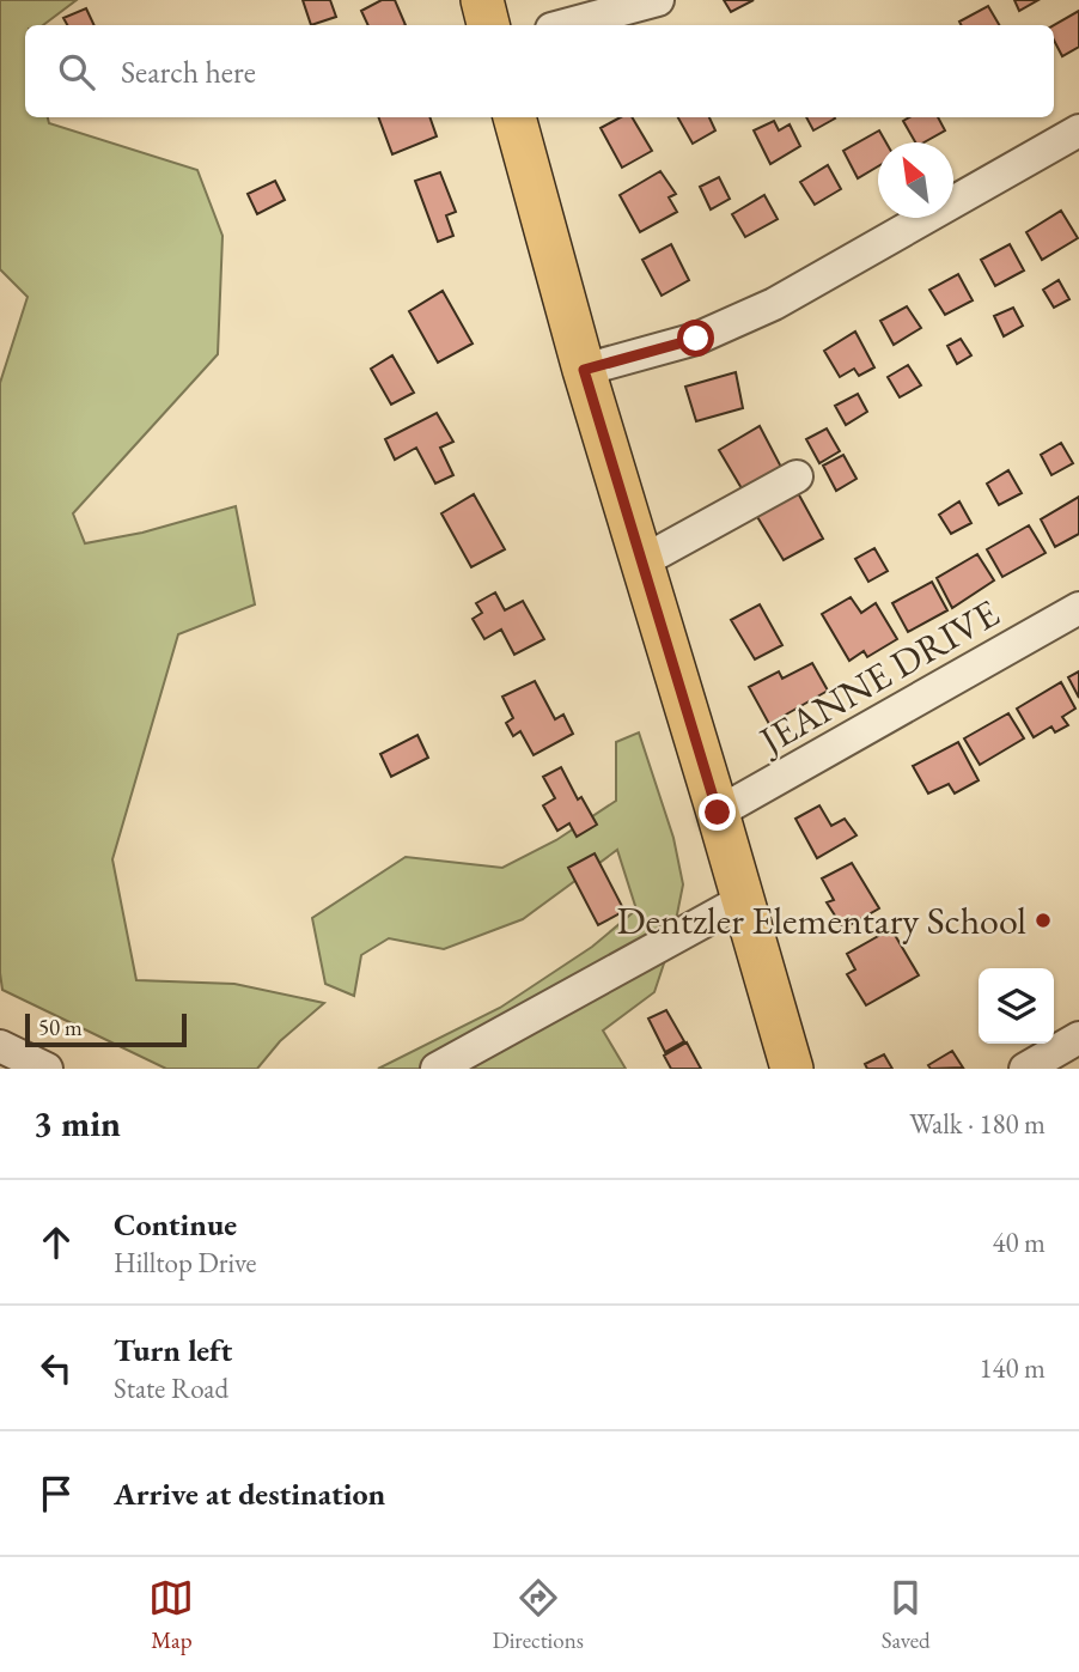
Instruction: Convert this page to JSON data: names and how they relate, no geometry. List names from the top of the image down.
{
  "streets": {
    "street": ["JEANNE DRIVE"]
  },
  "places": ["Dentzler Elementary School"],
  "scale_bar": "50 m",
  "north": "top left",
  "page": {
    "search": "Search here",
    "scale": "50 m",
    "heading": ["3 min", "Walk · 180 m"],
    "list": [
      ["Continue", "Hilltop Drive", "40 m"],
      ["Turn left", "State Road", "140 m"],
      "Arrive at destination"
    ],
    "nav": ["Map", "Directions", "Saved"]
  }
}
